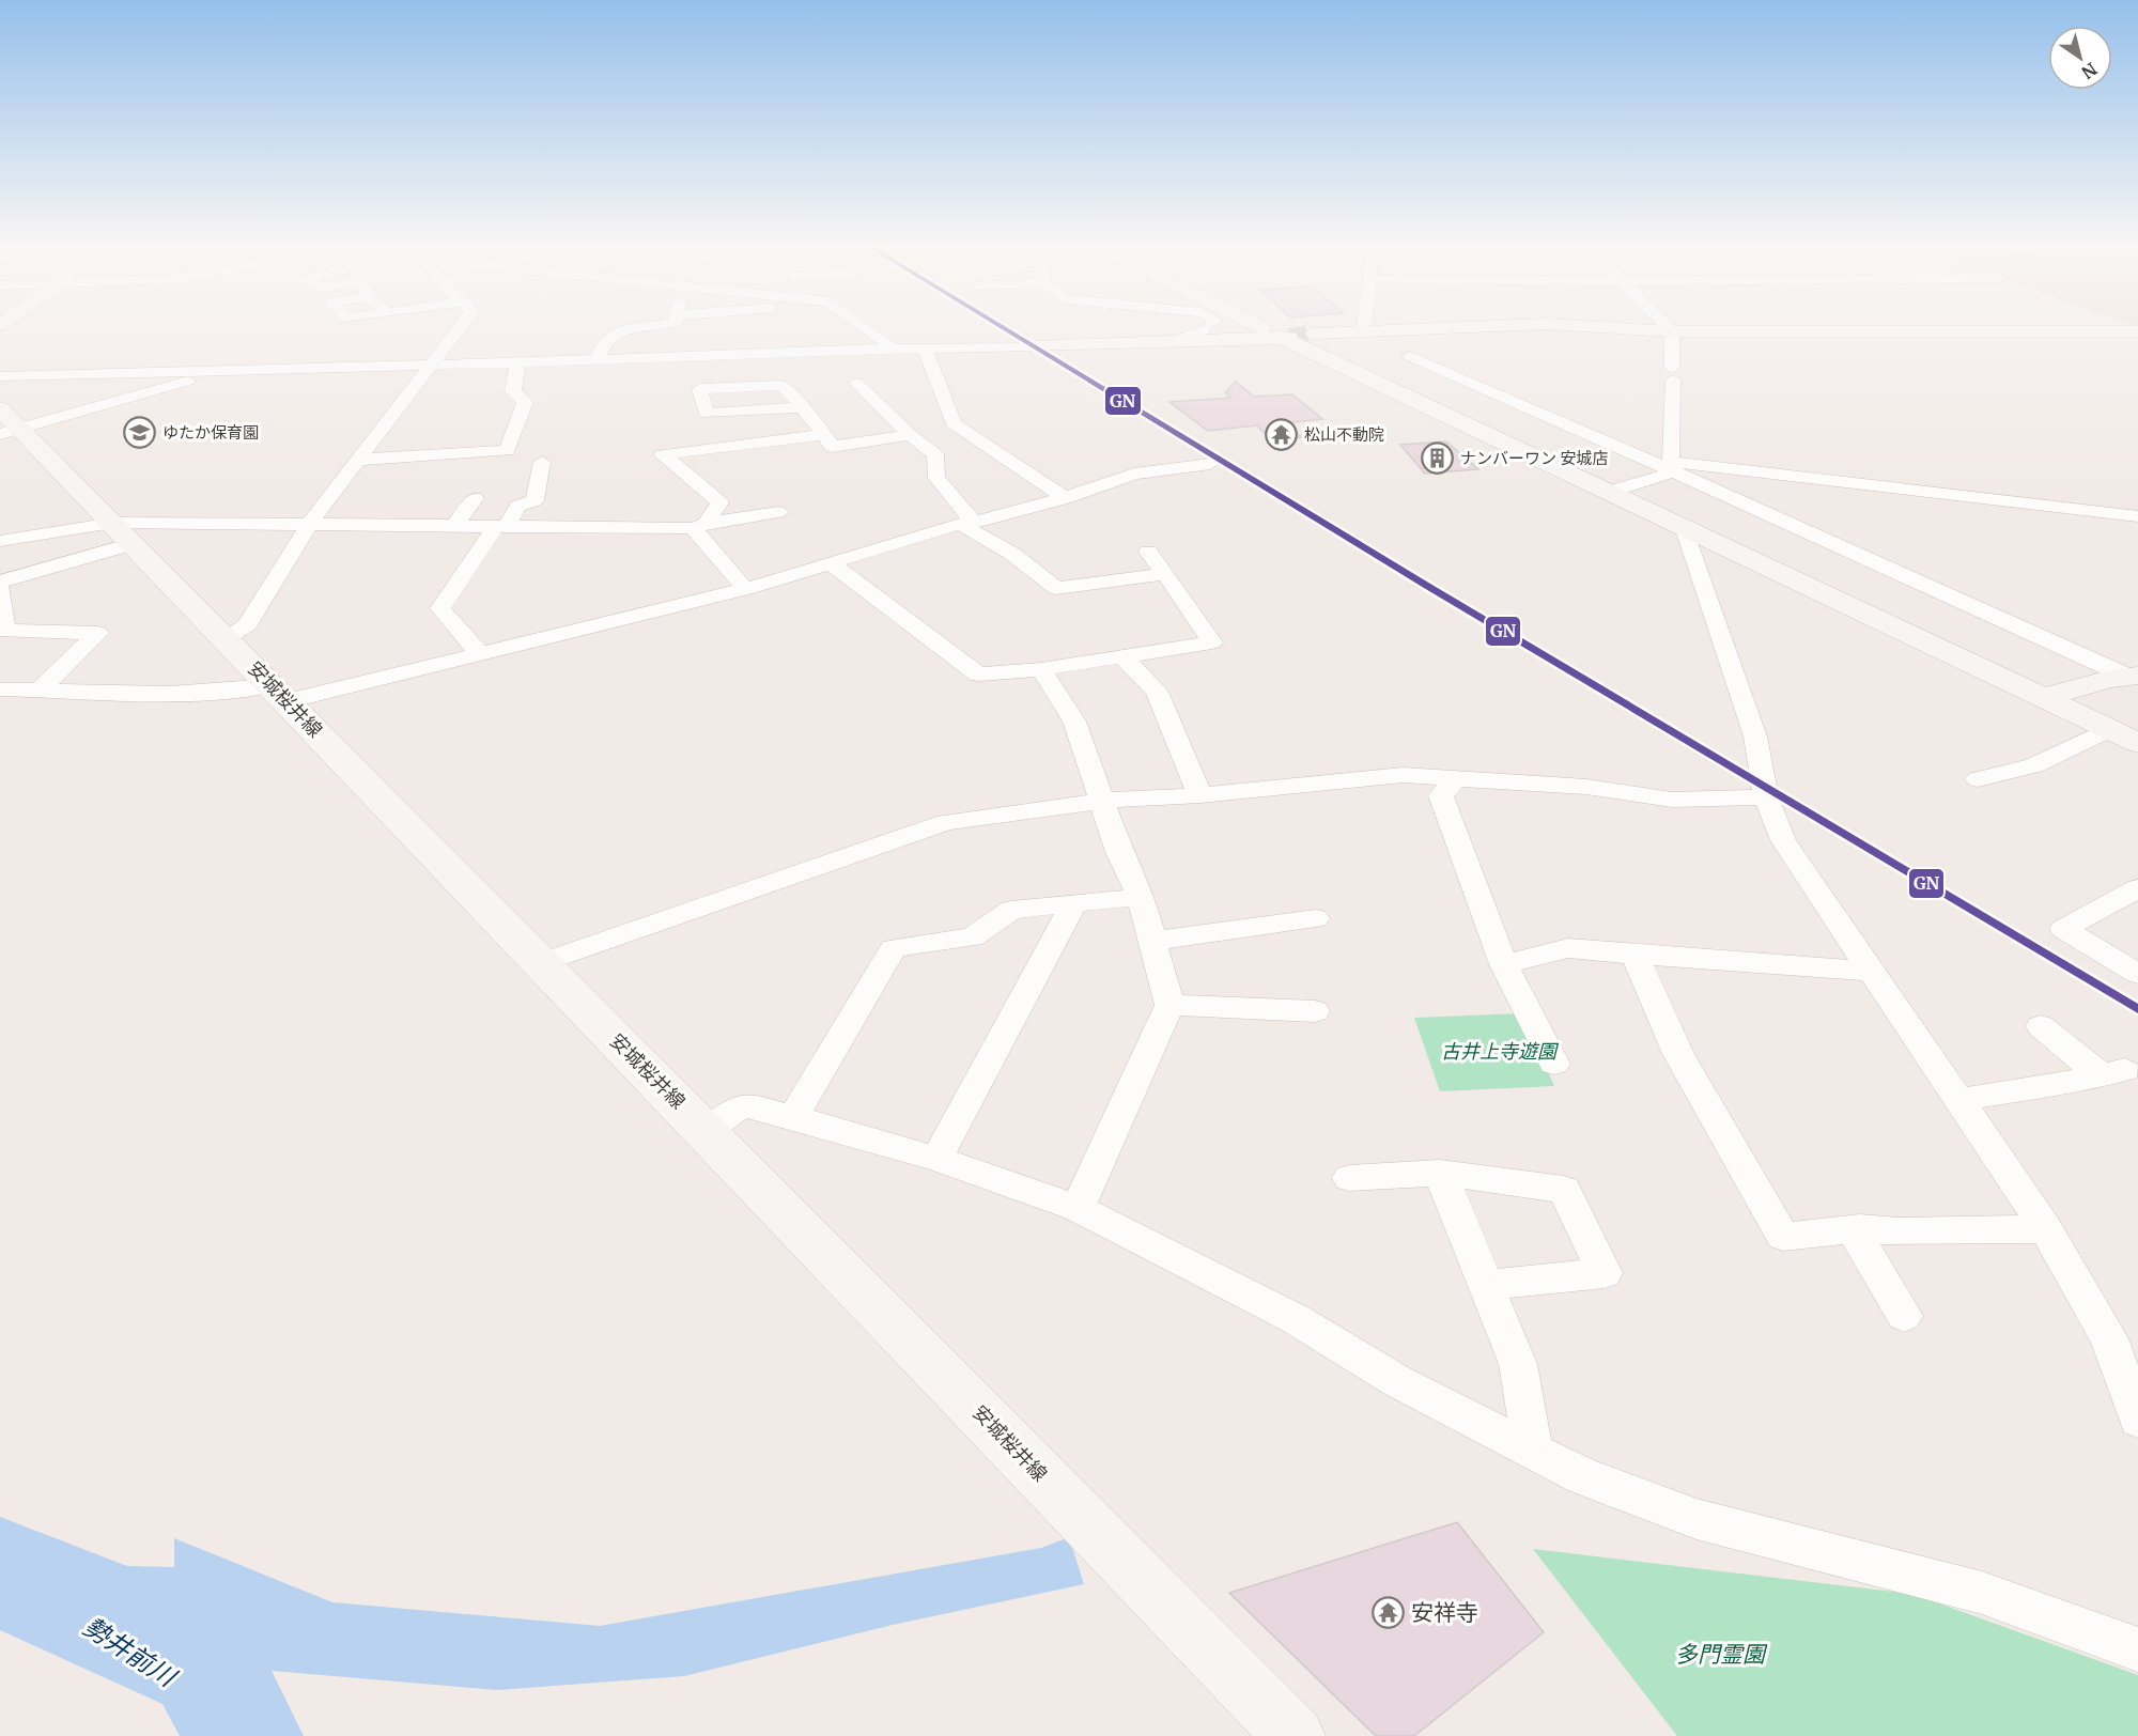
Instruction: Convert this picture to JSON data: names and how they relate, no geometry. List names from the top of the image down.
{
  "streets": {
    "street": ["安城桜井線"]
  },
  "water": ["勢井前川"],
  "parks": ["古井上寺遊園", "多門霊園"],
  "places": {
    "school or university": ["ゆたか保育園"],
    "temple": ["松山不動院", "安祥寺"],
    "building": ["ナンバーワン 安城店"]
  },
  "lines": ["transit line GN"],
  "north": "bottom right"
}
